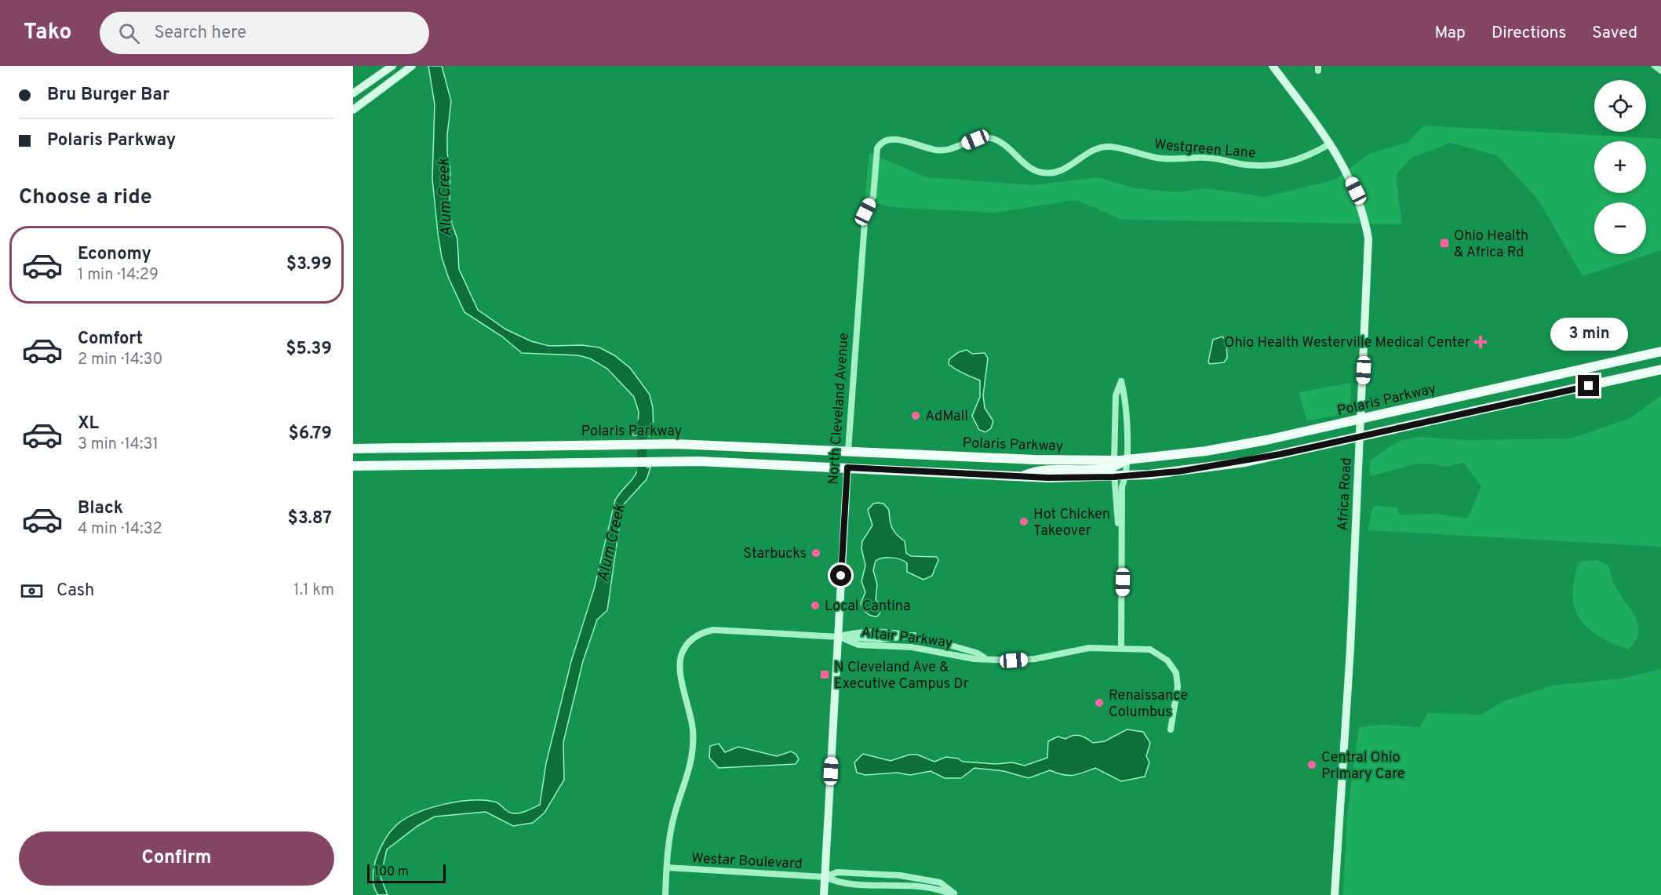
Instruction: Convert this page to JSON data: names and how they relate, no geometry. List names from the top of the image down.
{
  "streets": {
    "main road": ["Polaris Parkway", "North Cleveland Avenue"],
    "street": [
      "Westgreen Lane",
      "Africa Road",
      "Altair Parkway",
      "Westar Boulevard"
    ]
  },
  "crossings": [
    ["Westgreen Lane", "North Cleveland Avenue"],
    ["Westgreen Lane", "Africa Road"],
    ["Polaris Parkway", "North Cleveland Avenue"],
    ["Polaris Parkway", "Africa Road"],
    ["North Cleveland Avenue", "Altair Parkway"],
    ["North Cleveland Avenue", "Westar Boulevard"]
  ],
  "water": ["Alum Creek"],
  "places": {
    "transit": ["Ohio Health & Africa Rd", "N Cleveland Ave & Executive Campus Dr"],
    "health": ["Ohio Health Westerville Medical Center"],
    "other": [
      "AdMall",
      "Hot Chicken Takeover",
      "Starbucks",
      "Local Cantina",
      "Renaissance Columbus",
      "Central Ohio Primary Care"
    ]
  },
  "scale_bar": "100 m",
  "page": {
    "header": "Tako",
    "search": "Search here",
    "nav": ["Map", "Directions", "Saved"],
    "banner": ["Bru Burger Bar", "Polaris Parkway"],
    "map_buttons": ["+", "−"],
    "heading": "Choose a ride",
    "list": [
      {
        "name": "Economy",
        "note": "1 min · 14:29",
        "value": "$3.99"
      },
      {
        "name": "Comfort",
        "note": "2 min · 14:30",
        "value": "$5.39"
      },
      {
        "name": "XL",
        "note": "3 min · 14:31",
        "value": "$6.79"
      },
      {
        "name": "Black",
        "note": "4 min · 14:32",
        "value": "$3.87"
      }
    ],
    "bubble": "3 min",
    "pay": ["Cash", "1.1 km"],
    "buttons": "Confirm",
    "scale": "100 m"
  }
}
